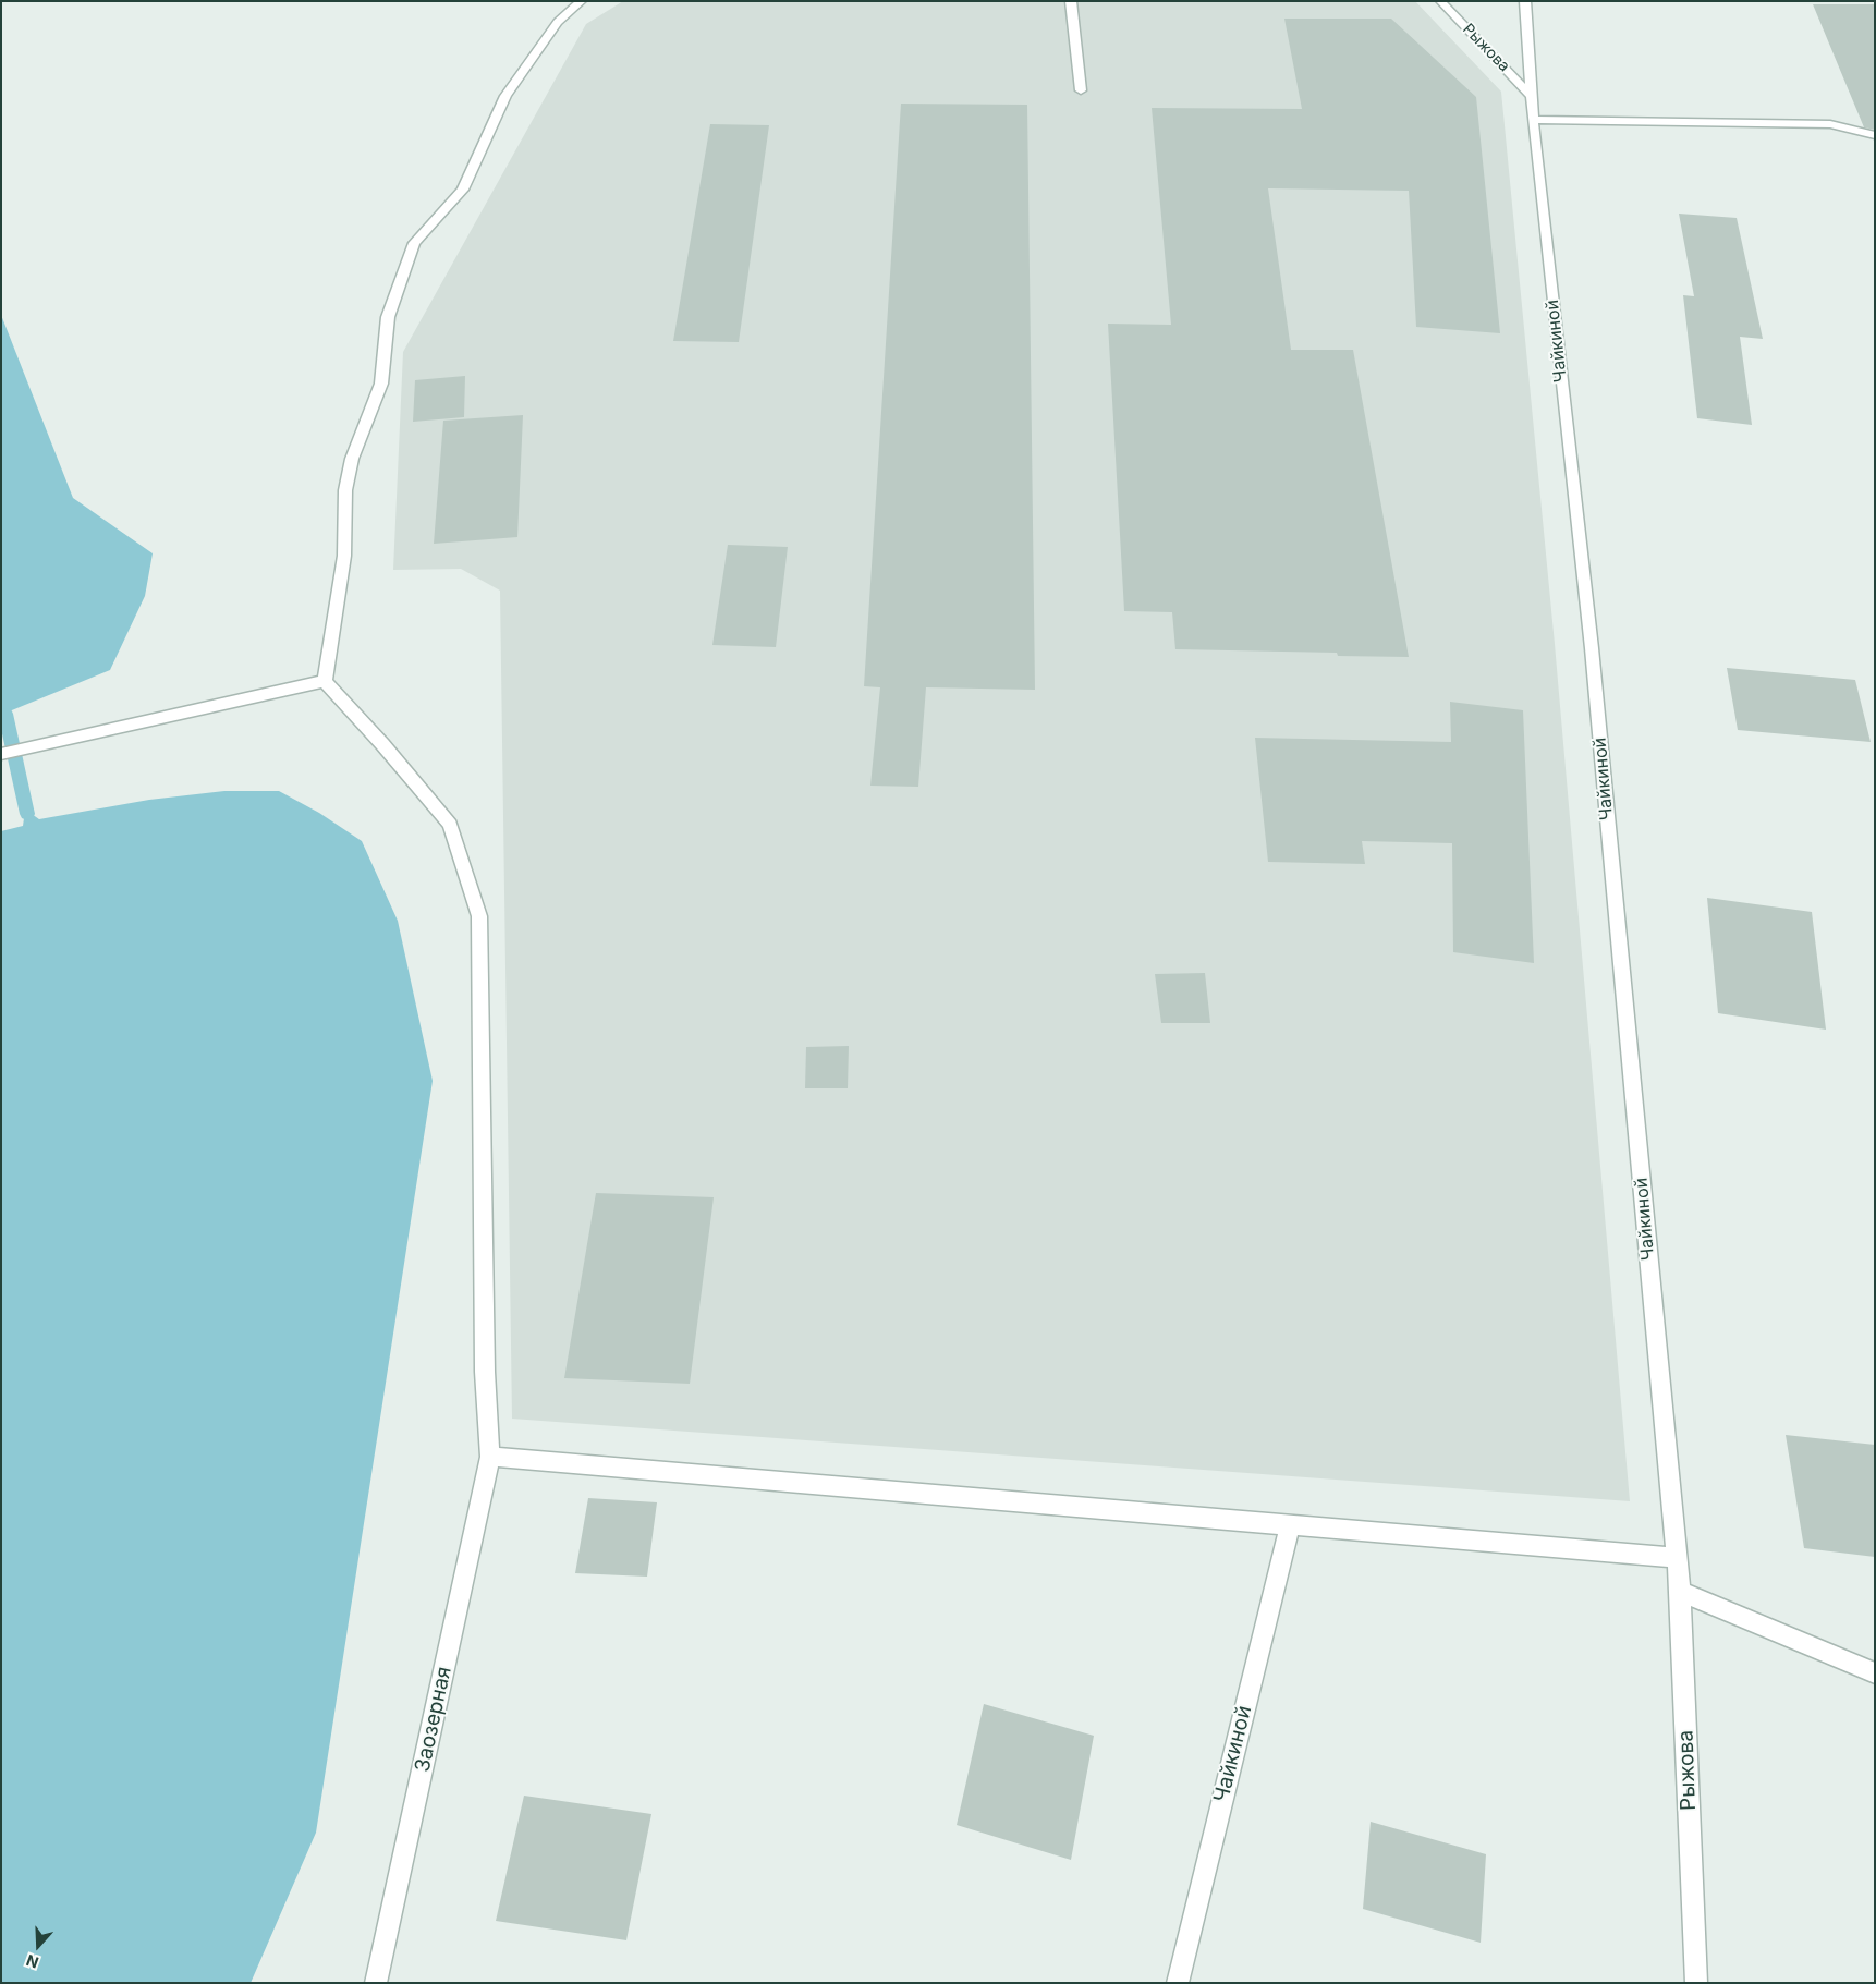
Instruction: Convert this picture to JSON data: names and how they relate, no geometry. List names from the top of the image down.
{
  "streets": {
    "street": ["Рыжова", "Чайкиной", "Заозерная"]
  },
  "crossings": [
    ["Рыжова", "Чайкиной"]
  ],
  "north": "bottom"
}
